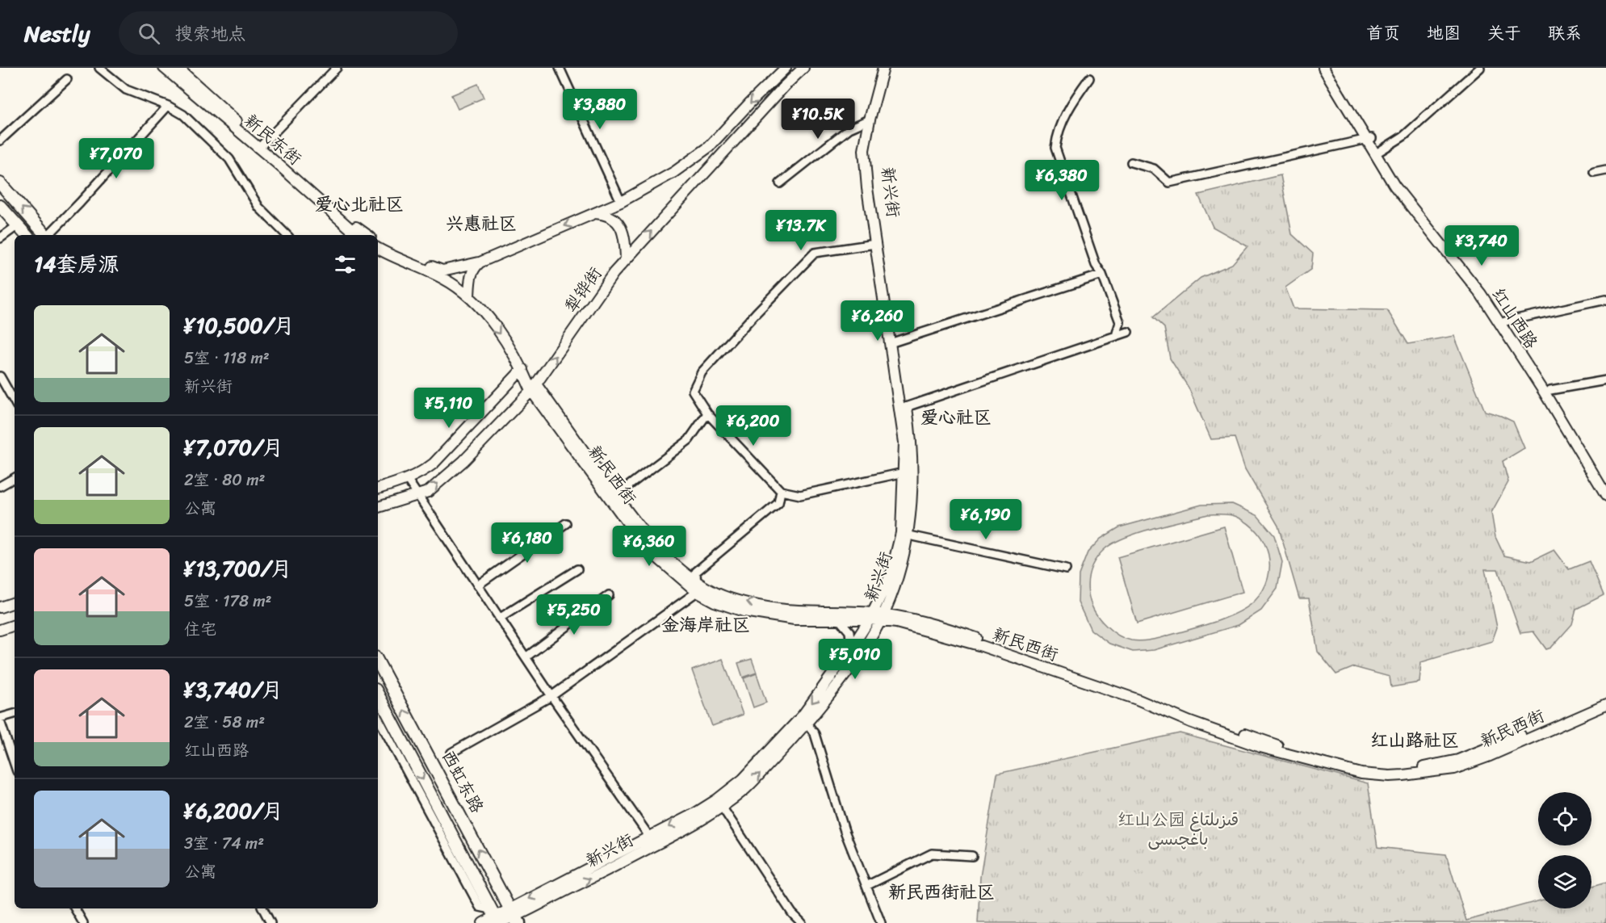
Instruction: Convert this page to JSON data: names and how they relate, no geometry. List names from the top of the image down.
{
  "streets": {
    "main road": [
      "新民东街",
      "新兴街",
      "犁铧街",
      "红山西路",
      "新民西街",
      "西虹东路"
    ]
  },
  "crossings": [
    ["新兴街", "新民西街"],
    ["新兴街", "西虹东路"],
    ["犁铧街", "新民西街"]
  ],
  "districts": [
    "爱心北社区",
    "兴惠社区",
    "爱心社区",
    "金海岸社区",
    "红山路社区",
    "新民西街社区"
  ],
  "parks": ["红山公园 قىزىلتاغ باغچىسى"],
  "page": {
    "header": "Nestly",
    "search": "搜索地点",
    "nav": [
      "首页",
      "地图",
      "关于",
      "联系"
    ],
    "price": [
      "¥3,880",
      "¥10.5K",
      "¥7,070",
      "¥6,380",
      "¥13.7K",
      "¥3,740",
      "¥6,260",
      "¥5,110",
      "¥6,200",
      "¥6,190",
      "¥6,180",
      "¥6,360",
      "¥5,250",
      "¥5,010"
    ],
    "heading": "14套房源",
    "list": [
      {
        "name": "¥10,500/月",
        "note": "5室 · 118 m² · 新兴街"
      },
      {
        "name": "¥7,070/月",
        "note": "2室 · 80 m² · 公寓"
      },
      {
        "name": "¥13,700/月",
        "note": "5室 · 178 m² · 住宅"
      },
      {
        "name": "¥3,740/月",
        "note": "2室 · 58 m² · 红山西路"
      },
      {
        "name": "¥6,200/月",
        "note": "3室 · 74 m² · 公寓"
      }
    ]
  }
}
